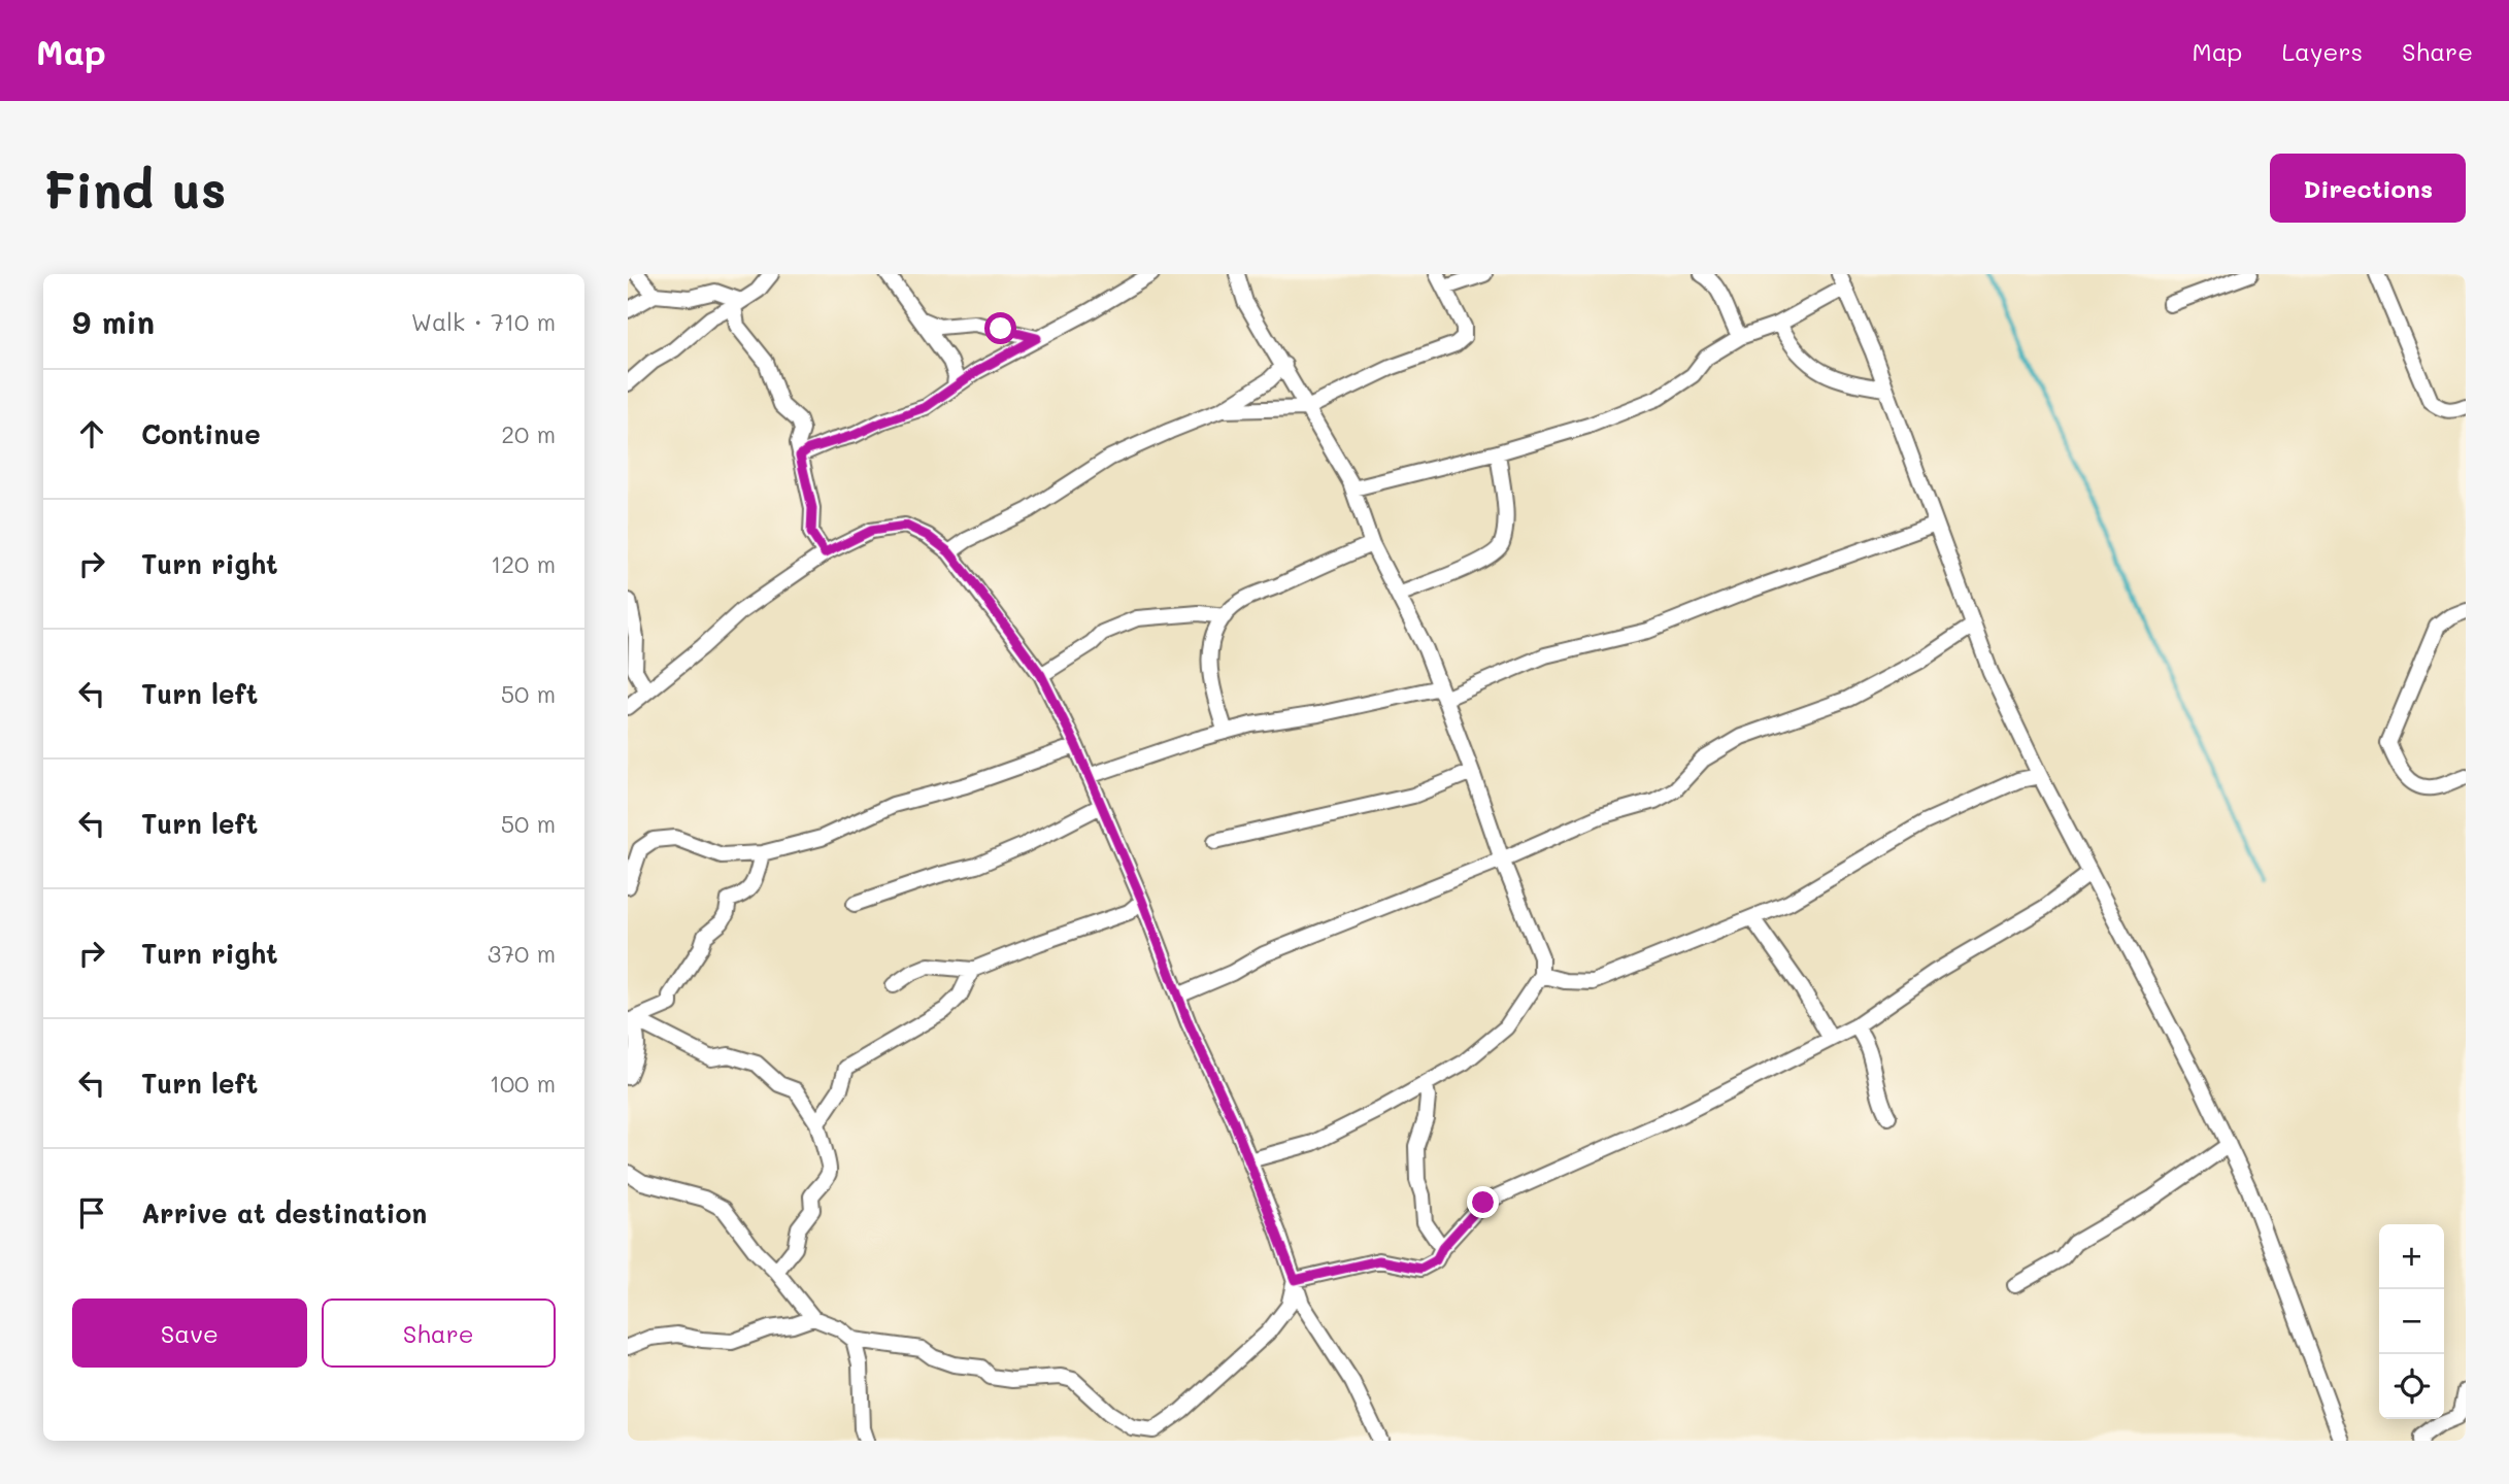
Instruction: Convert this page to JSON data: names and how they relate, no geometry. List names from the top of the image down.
{
  "page": {
    "header": "Map",
    "nav": ["Map", "Layers", "Share"],
    "buttons": [
      "Directions",
      ["Save", "Share"]
    ],
    "title": "Find us",
    "heading": ["9 min", "Walk · 710 m"],
    "list": [
      ["Continue", "20 m"],
      ["Turn right", "120 m"],
      ["Turn left", "50 m"],
      ["Turn left", "50 m"],
      ["Turn right", "370 m"],
      ["Turn left", "100 m"],
      "Arrive at destination"
    ],
    "map_buttons": ["+", "−"]
  }
}
